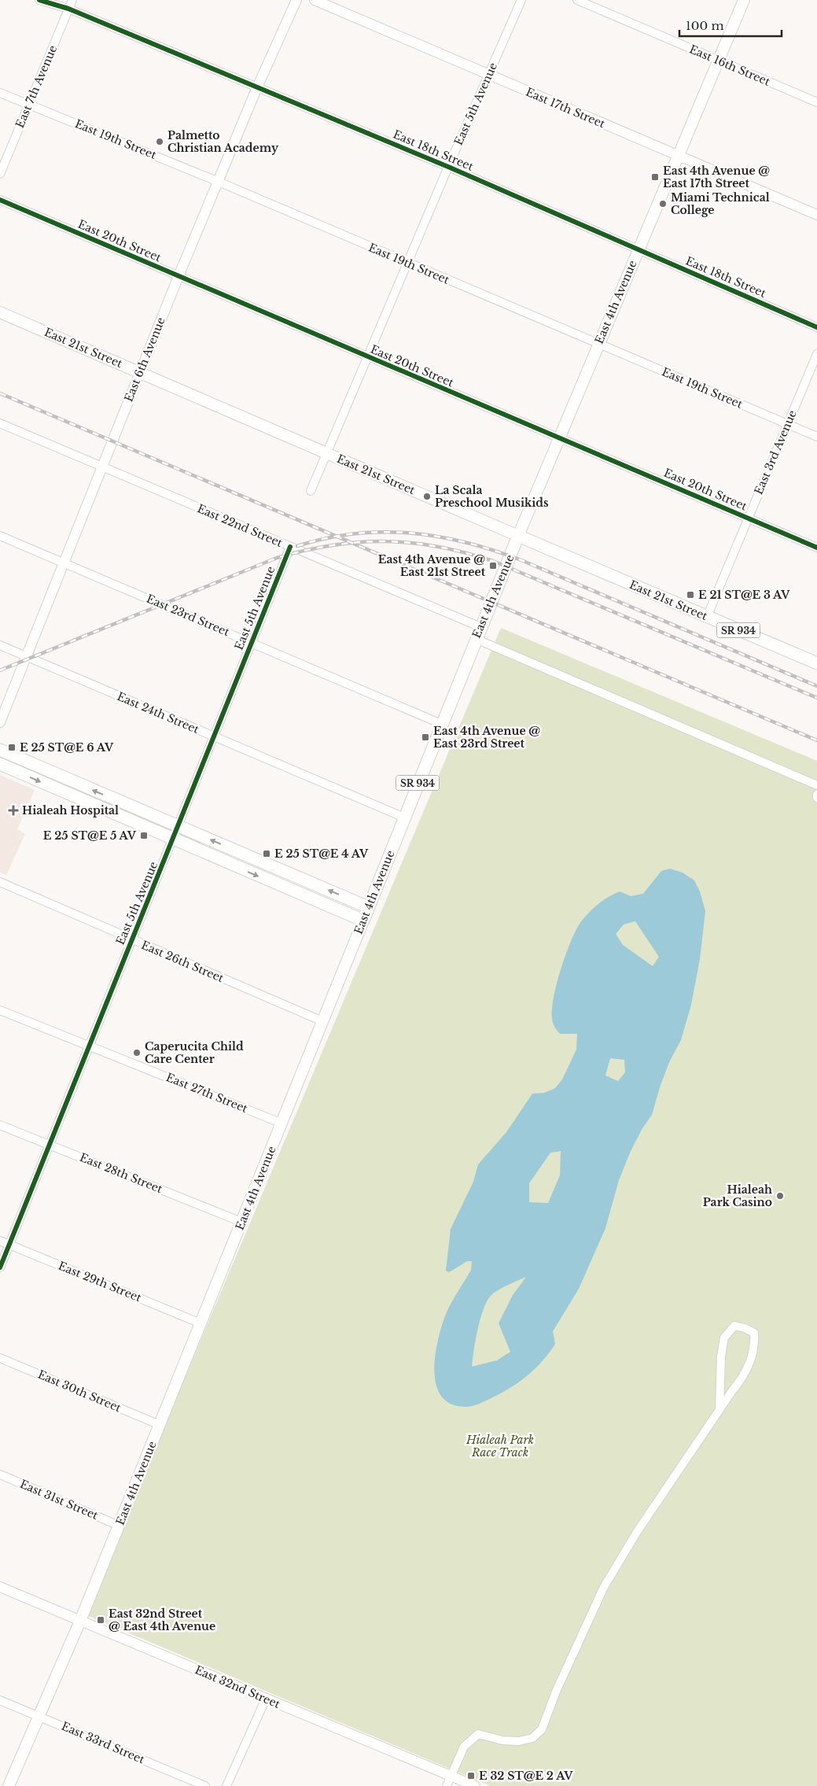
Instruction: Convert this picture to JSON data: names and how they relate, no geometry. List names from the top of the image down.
{
  "streets": {
    "main road": ["East 4th Avenue", "East 21st Street", "SR 934"],
    "street": [
      "East 16th Street",
      "East 7th Avenue",
      "East 5th Avenue",
      "East 17th Street",
      "East 19th Street",
      "East 18th Street",
      "East 20th Street",
      "East 6th Avenue",
      "East 3rd Avenue",
      "East 22nd Street",
      "East 23rd Street",
      "East 24th Street",
      "East 26th Street",
      "East 27th Street",
      "East 28th Street",
      "East 29th Street",
      "East 30th Street",
      "East 31st Street",
      "East 32nd Street",
      "East 33rd Street"
    ]
  },
  "crossings": [
    ["East 16th Street", "East 4th Avenue"],
    ["East 7th Avenue", "East 19th Street"],
    ["East 7th Avenue", "East 18th Street"],
    ["East 5th Avenue", "East 17th Street"],
    ["East 5th Avenue", "East 19th Street"],
    ["East 5th Avenue", "East 18th Street"],
    ["East 5th Avenue", "East 20th Street"],
    ["East 5th Avenue", "East 21st Street"],
    ["East 5th Avenue", "East 22nd Street"],
    ["East 5th Avenue", "East 23rd Street"],
    ["East 5th Avenue", "East 24th Street"],
    ["East 5th Avenue", "East 26th Street"],
    ["East 5th Avenue", "East 27th Street"],
    ["East 5th Avenue", "East 28th Street"],
    ["East 5th Avenue", "East 29th Street"],
    ["East 17th Street", "East 4th Avenue"],
    ["East 19th Street", "East 4th Avenue"],
    ["East 19th Street", "East 6th Avenue"],
    ["East 19th Street", "East 3rd Avenue"],
    ["East 18th Street", "East 4th Avenue"],
    ["East 18th Street", "East 6th Avenue"],
    ["East 20th Street", "East 4th Avenue"],
    ["East 20th Street", "East 6th Avenue"],
    ["East 20th Street", "East 3rd Avenue"],
    ["East 4th Avenue", "East 21st Street"],
    ["East 4th Avenue", "East 22nd Street"],
    ["East 4th Avenue", "East 23rd Street"],
    ["East 4th Avenue", "East 24th Street"],
    ["East 4th Avenue", "East 26th Street"],
    ["East 4th Avenue", "East 27th Street"],
    ["East 4th Avenue", "East 28th Street"],
    ["East 4th Avenue", "East 29th Street"],
    ["East 4th Avenue", "East 30th Street"],
    ["East 4th Avenue", "East 31st Street"],
    ["East 4th Avenue", "East 32nd Street"],
    ["East 4th Avenue", "East 33rd Street"],
    ["East 21st Street", "East 6th Avenue"],
    ["East 21st Street", "East 3rd Avenue"],
    ["East 6th Avenue", "East 22nd Street"],
    ["East 6th Avenue", "East 23rd Street"],
    ["East 6th Avenue", "East 24th Street"]
  ],
  "parks": ["Hialeah Park Race Track"],
  "places": {
    "other": [
      "Palmetto Christian Academy",
      "Miami Technical College",
      "La Scala Preschool Musikids",
      "Caperucita Child Care Center",
      "Hialeah Park Casino"
    ],
    "transit": [
      "East 4th Avenue @ East 17th Street",
      "East 4th Avenue @ East 21st Street",
      "E 21 ST@E 3 AV",
      "East 4th Avenue @ East 23rd Street",
      "E 25 ST@E 6 AV",
      "E 25 ST@E 5 AV",
      "E 25 ST@E 4 AV",
      "East 32nd Street @ East 4th Avenue",
      "E 32 ST@E 2 AV"
    ],
    "health": ["Hialeah Hospital"]
  },
  "scale_bar": "100 m"
}
